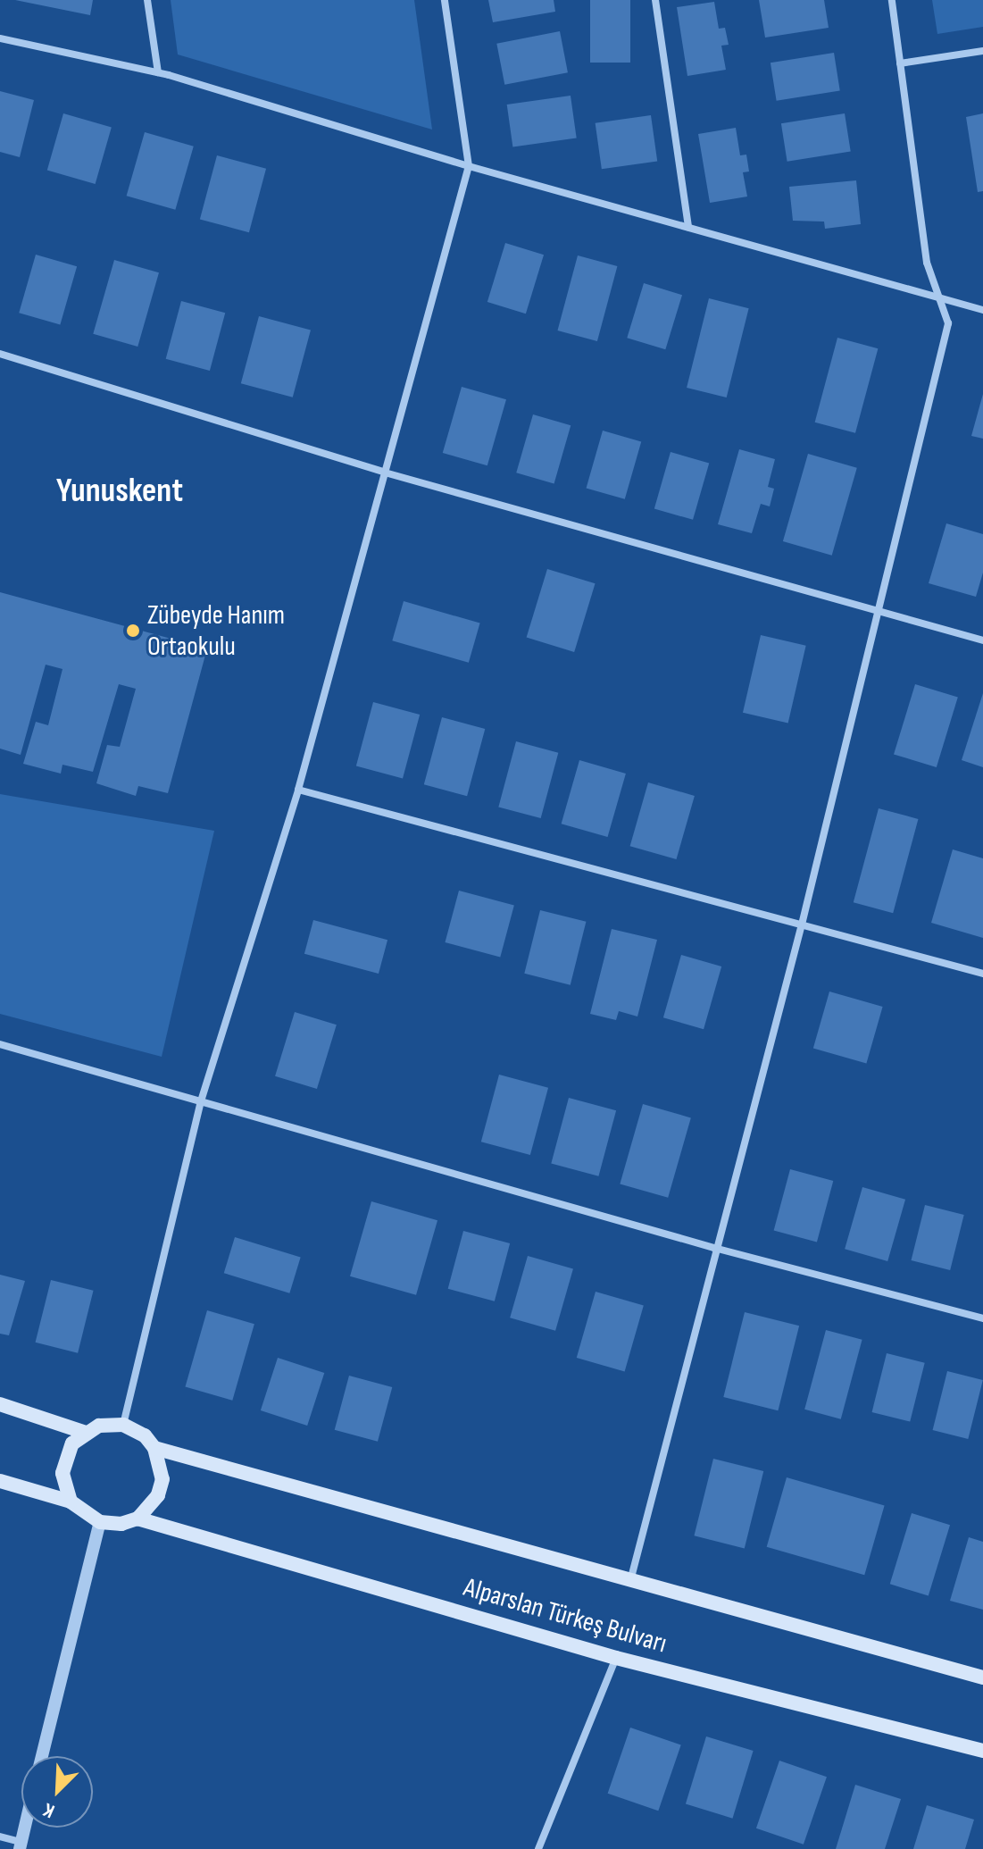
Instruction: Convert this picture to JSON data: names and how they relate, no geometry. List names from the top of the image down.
{
  "streets": {
    "main road": ["Alparslan Türkeş Bulvarı"]
  },
  "districts": ["Yunuskent"],
  "places": ["Zübeyde Hanım Ortaokulu"],
  "north": "bottom left"
}
